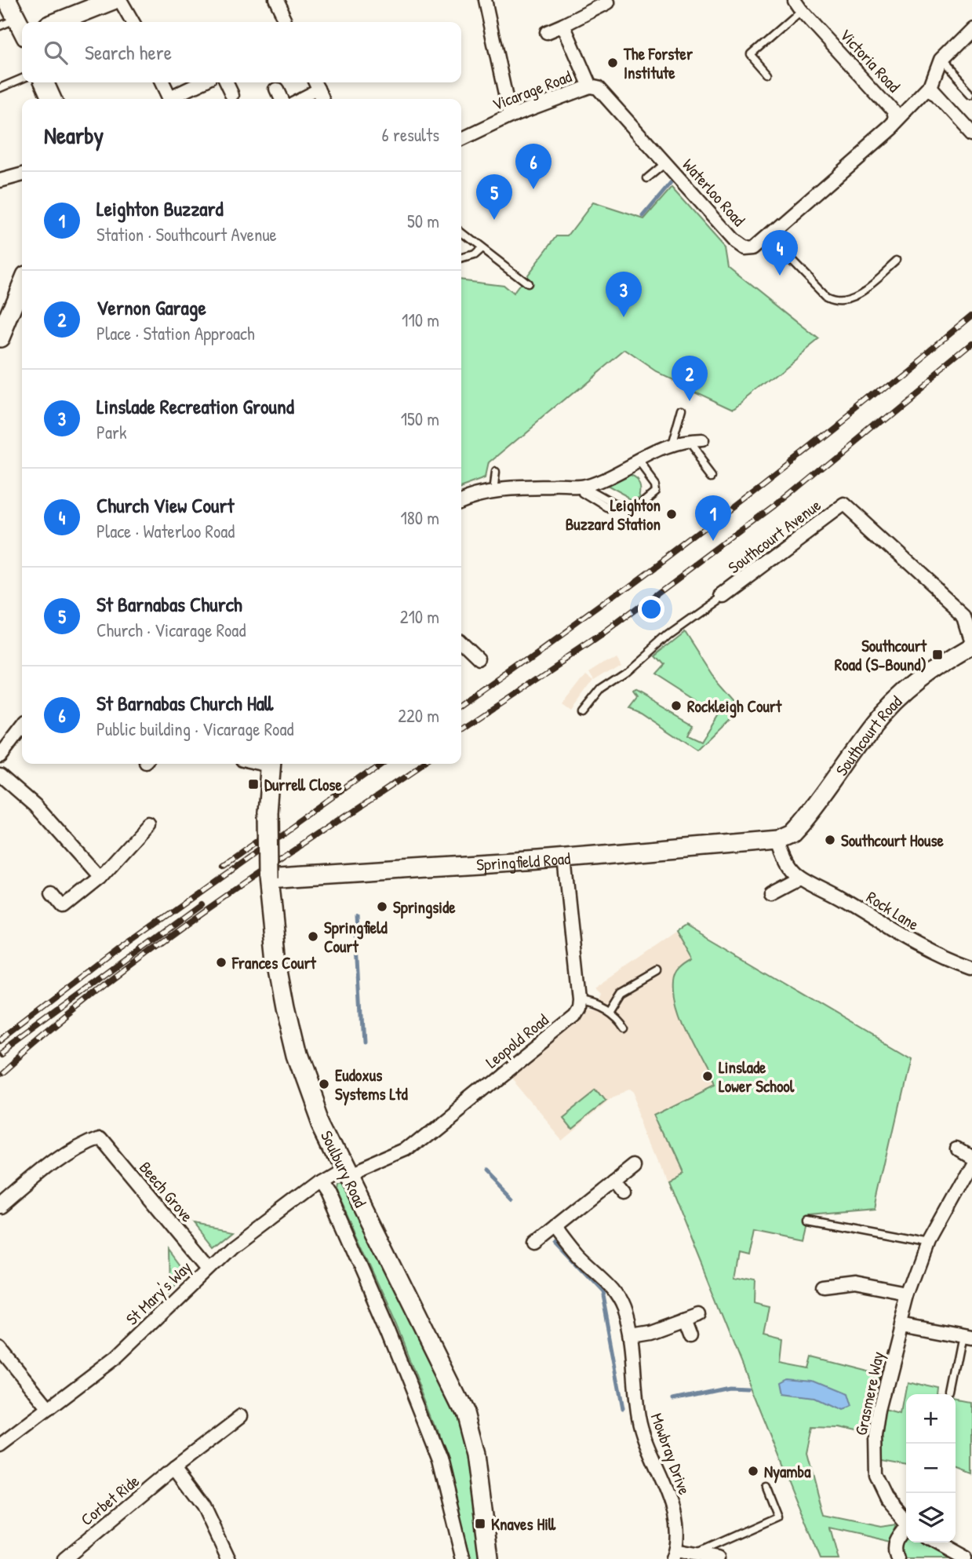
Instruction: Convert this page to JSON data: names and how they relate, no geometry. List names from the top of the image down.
{
  "streets": {
    "street": [
      "Victoria Road",
      "Vicarage Road",
      "Waterloo Road",
      "Southcourt Avenue",
      "Southcourt Road",
      "Springfield Road",
      "Rock Lane",
      "Leopold Road",
      "Soulbury Road",
      "Beech Grove",
      "St Mary's Way",
      "Grasmere Way",
      "Mowbray Drive",
      "Corbet Ride"
    ]
  },
  "crossings": [
    ["Victoria Road", "Waterloo Road"],
    ["Vicarage Road", "Waterloo Road"],
    ["Southcourt Road", "Springfield Road"],
    ["Southcourt Road", "Rock Lane"],
    ["Springfield Road", "Rock Lane"],
    ["Springfield Road", "Soulbury Road"],
    ["Leopold Road", "Soulbury Road"],
    ["Leopold Road", "St Mary's Way"],
    ["Soulbury Road", "St Mary's Way"],
    ["Beech Grove", "St Mary's Way"]
  ],
  "places": {
    "other": [
      "The Forster Institute",
      "Leighton Buzzard Station",
      "Rockleigh Court",
      "Southcourt House",
      "Springside",
      "Springfield Court",
      "Frances Court",
      "Linslade Lower School",
      "Eudoxus Systems Ltd",
      "Nyamba"
    ],
    "transit": ["Southcourt Road (S-Bound)", "Durrell Close", "Knaves Hill"]
  },
  "page": {
    "search": "Search here",
    "heading": ["Nearby", "6 results"],
    "pins": [
      "6",
      "5",
      "4",
      "3",
      "2",
      "1"
    ],
    "list": [
      {
        "mark": "1",
        "name": "Leighton Buzzard",
        "note": "Station · Southcourt Avenue",
        "value": "50 m"
      },
      {
        "mark": "2",
        "name": "Vernon Garage",
        "note": "Place · Station Approach",
        "value": "110 m"
      },
      {
        "mark": "3",
        "name": "Linslade Recreation Ground",
        "note": "Park",
        "value": "150 m"
      },
      {
        "mark": "4",
        "name": "Church View Court",
        "note": "Place · Waterloo Road",
        "value": "180 m"
      },
      {
        "mark": "5",
        "name": "St Barnabas Church",
        "note": "Church · Vicarage Road",
        "value": "210 m"
      },
      {
        "mark": "6",
        "name": "St Barnabas Church Hall",
        "note": "Public building · Vicarage Road",
        "value": "220 m"
      }
    ],
    "map_buttons": ["+", "−"]
  }
}
